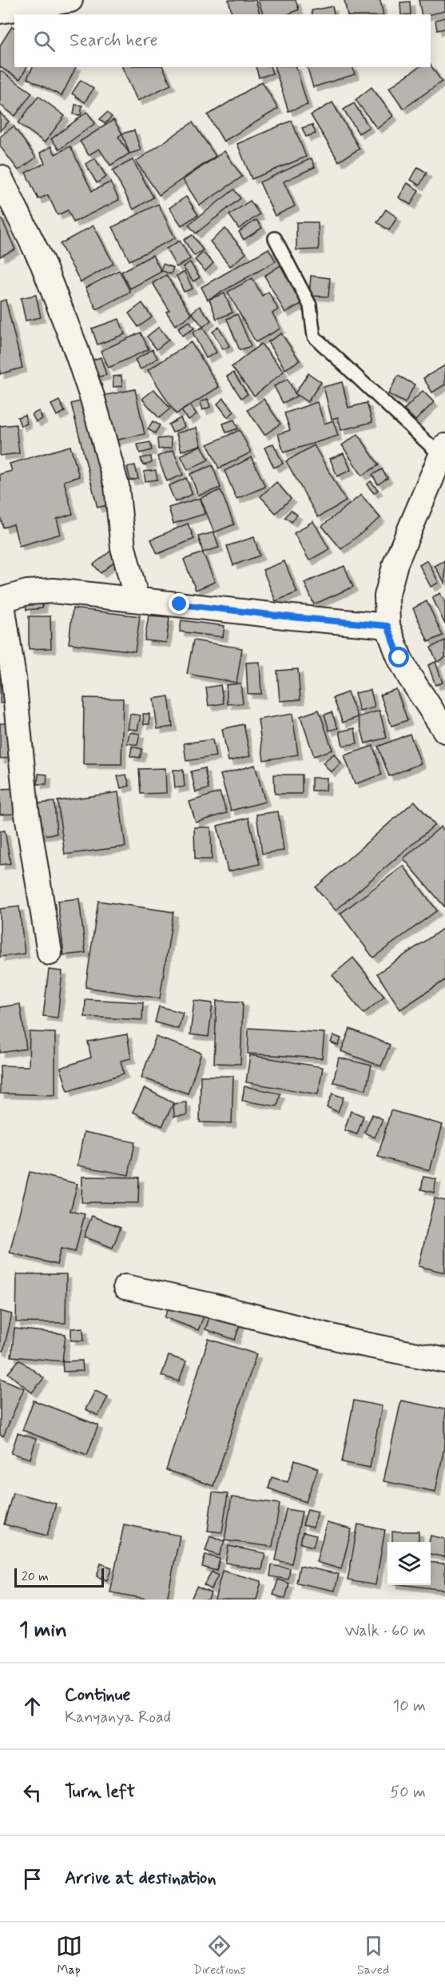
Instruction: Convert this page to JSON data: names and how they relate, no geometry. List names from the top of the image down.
{
  "scale_bar": "20 m",
  "page": {
    "search": "Search here",
    "scale": "20 m",
    "heading": ["1 min", "Walk · 60 m"],
    "list": [
      ["Continue", "Kanyanya Road", "10 m"],
      ["Turn left", "50 m"],
      "Arrive at destination"
    ],
    "nav": ["Map", "Directions", "Saved"]
  }
}
